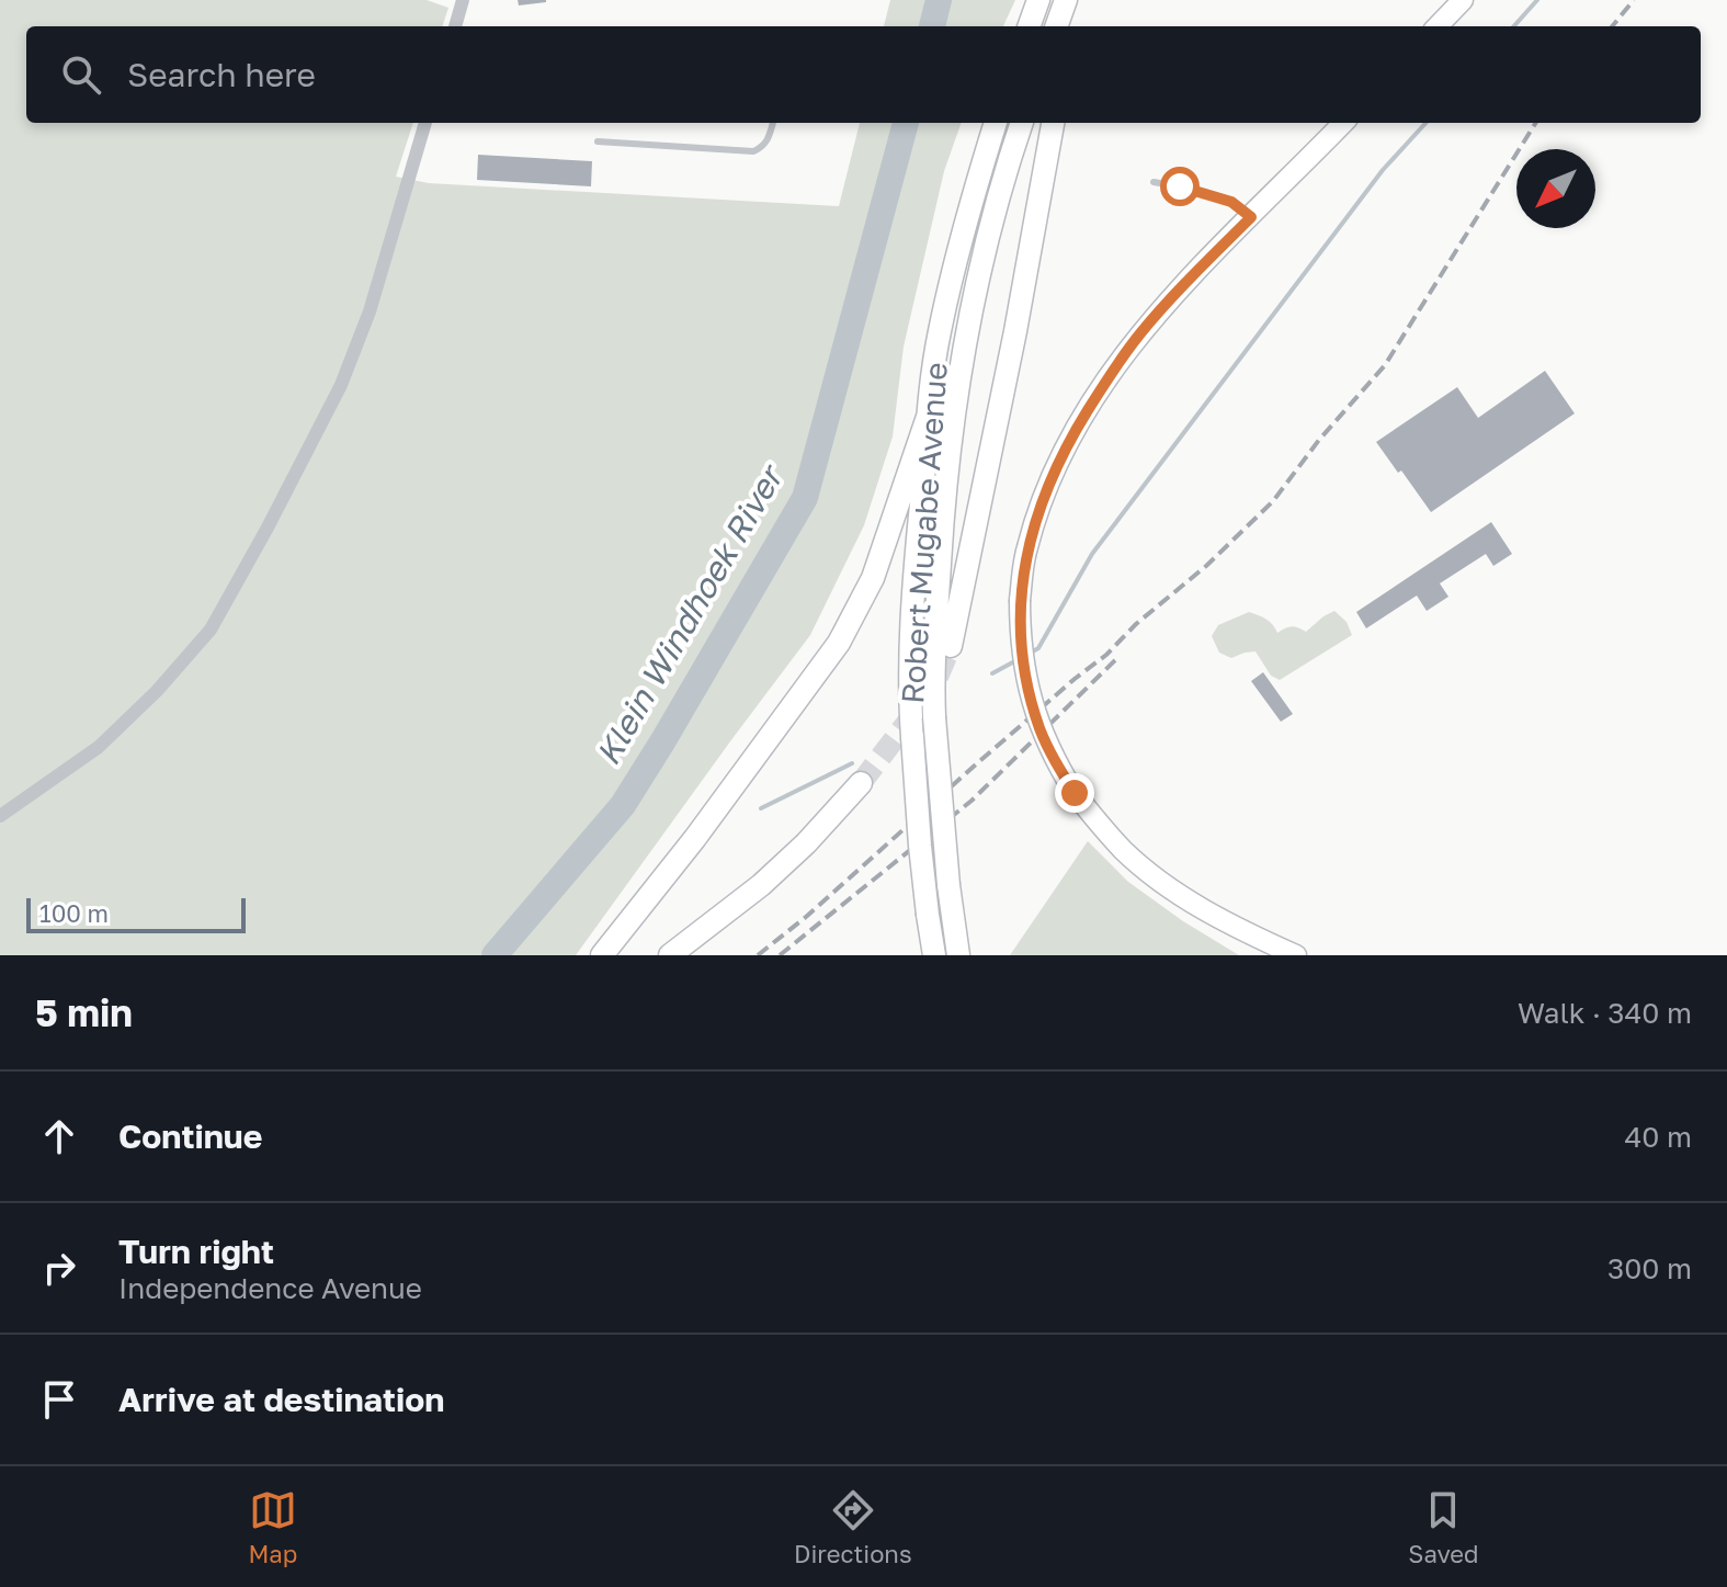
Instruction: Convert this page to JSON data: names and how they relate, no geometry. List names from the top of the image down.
{
  "streets": {
    "main road": ["Robert Mugabe Avenue"]
  },
  "water": ["Klein Windhoek River"],
  "scale_bar": "100 m",
  "north": "bottom left",
  "page": {
    "search": "Search here",
    "scale": "100 m",
    "heading": ["5 min", "Walk · 340 m"],
    "list": [
      ["Continue", "40 m"],
      ["Turn right", "Independence Avenue", "300 m"],
      "Arrive at destination"
    ],
    "nav": ["Map", "Directions", "Saved"]
  }
}
